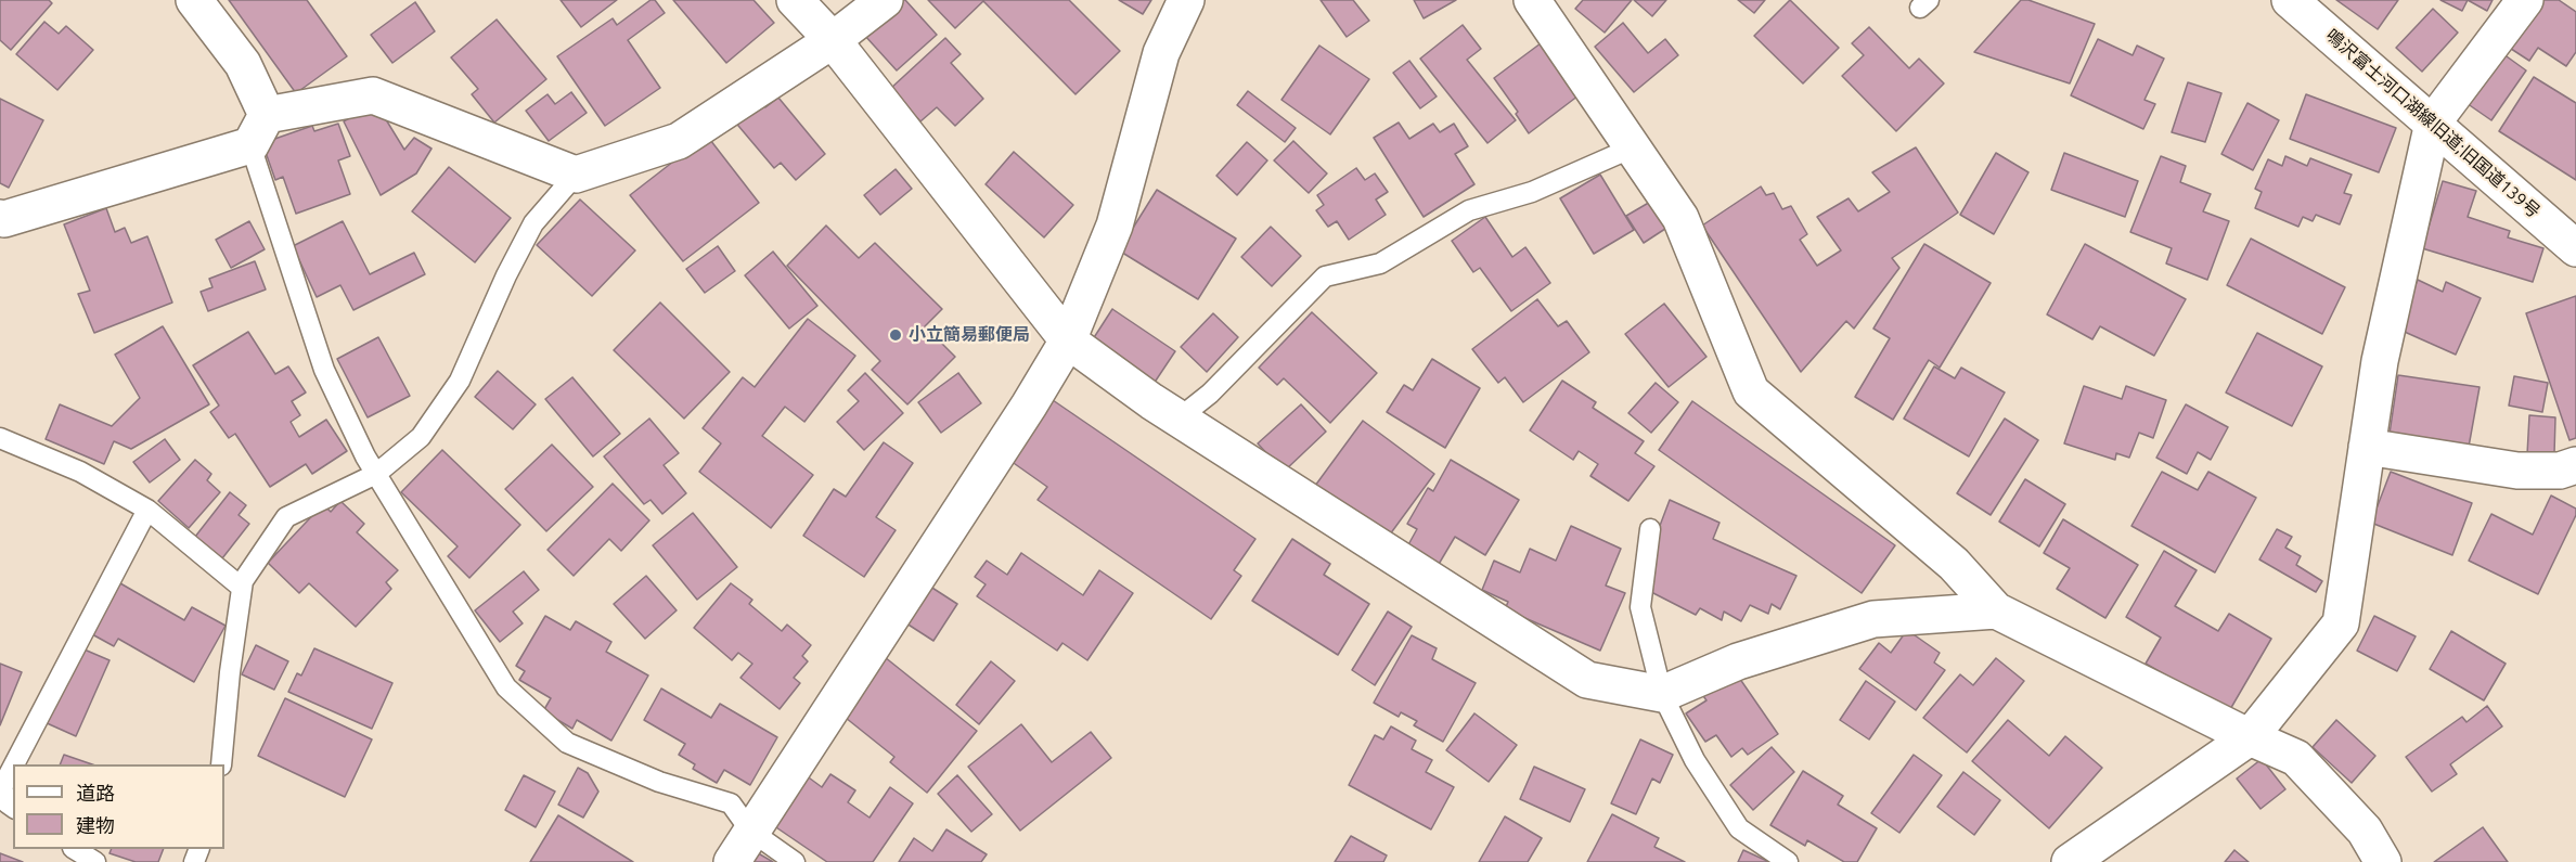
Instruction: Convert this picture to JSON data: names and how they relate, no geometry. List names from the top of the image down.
{
  "streets": {
    "street": ["鳴沢富士河口湖線旧道;旧国道139号"]
  },
  "places": ["小立簡易郵便局"],
  "legend": ["道路", "建物"]
}
